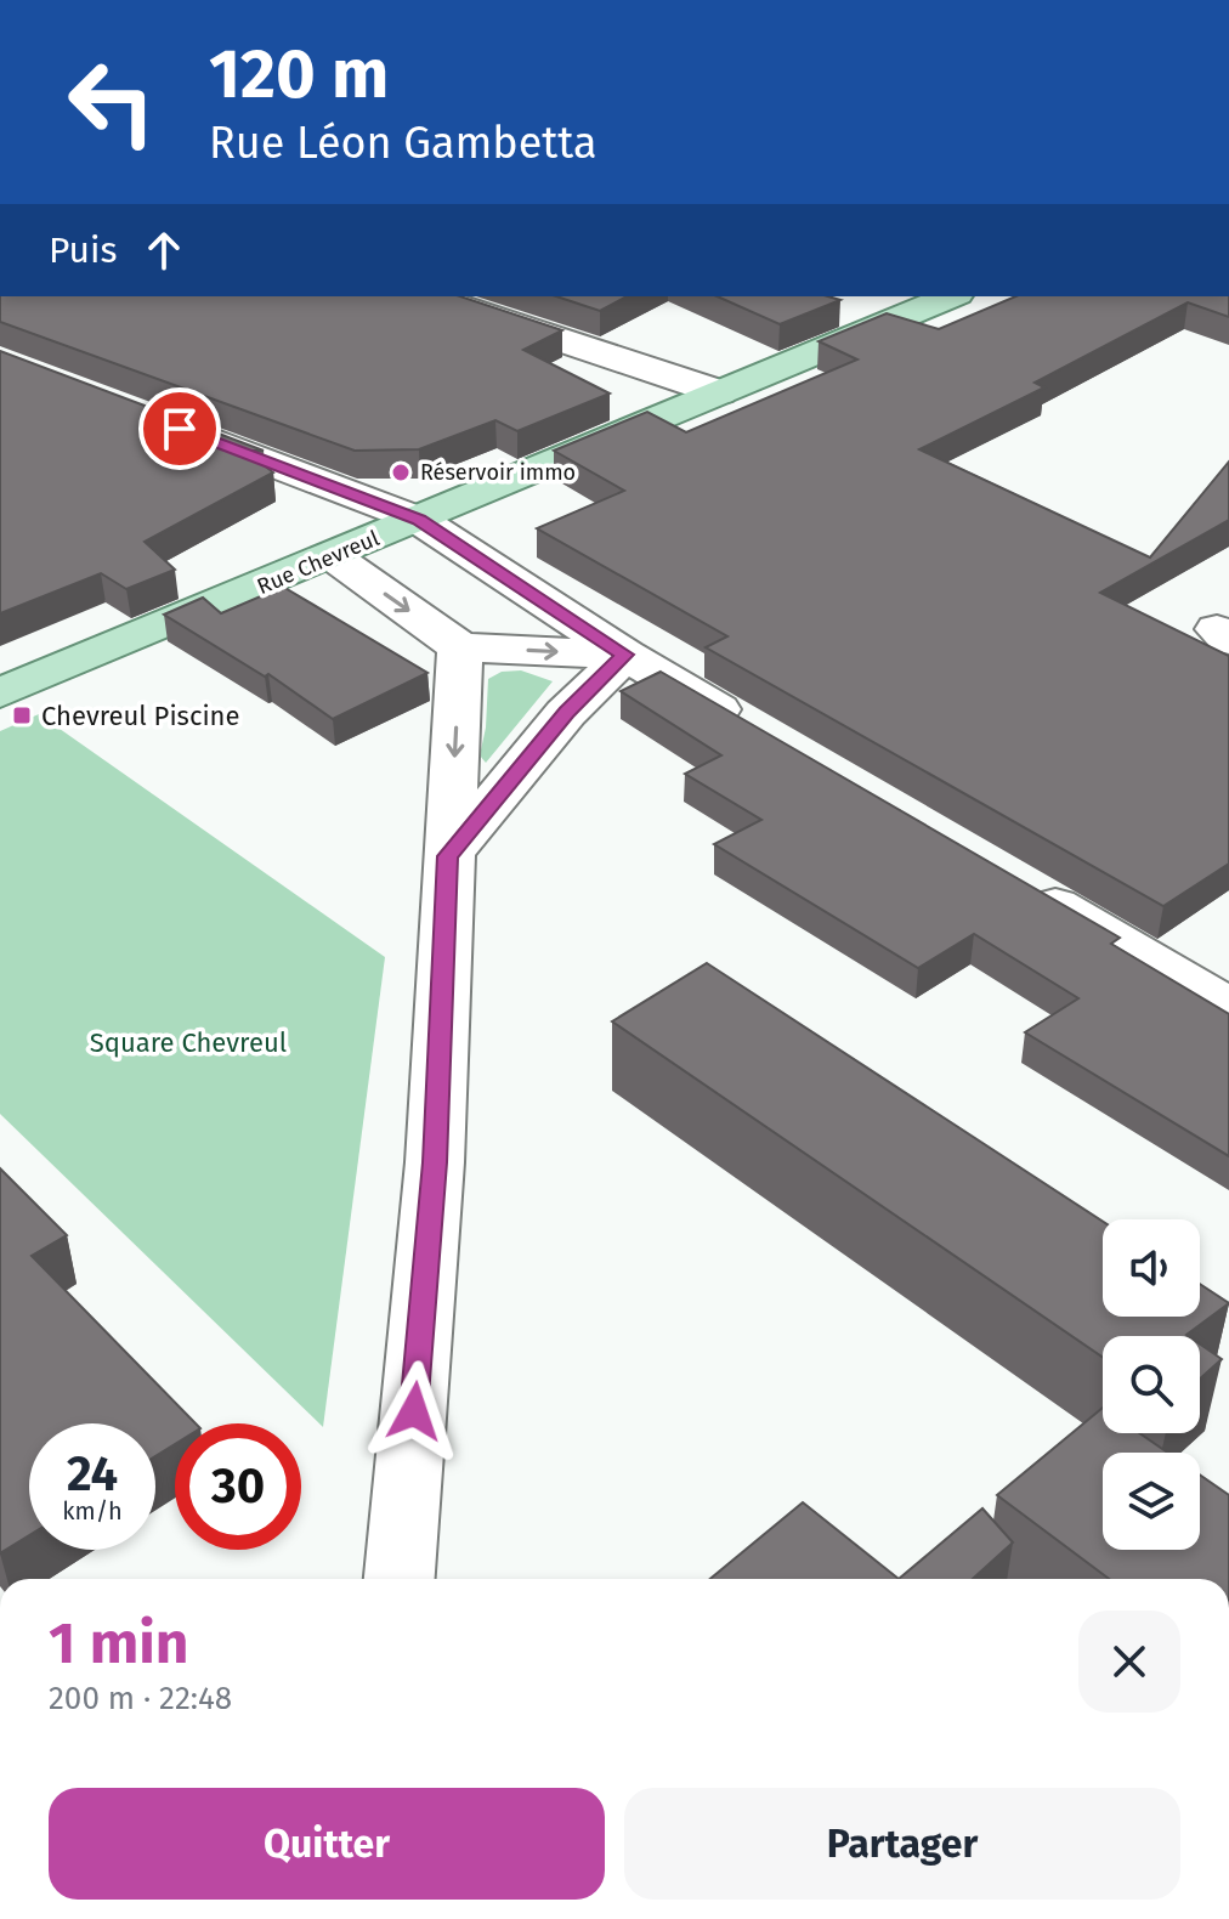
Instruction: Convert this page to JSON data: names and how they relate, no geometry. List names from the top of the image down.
{
  "streets": {
    "main road": ["Rue Chevreul"]
  },
  "parks": ["Square Chevreul"],
  "places": {
    "other": ["Réservoir immo"],
    "transit": ["Chevreul Piscine"]
  },
  "page": {
    "turn": ["120 m", "Rue Léon Gambetta"],
    "then": "Puis",
    "speed": "24 km/h",
    "limit": "30",
    "heading": ["1 min", "200 m · 22:48"],
    "buttons": ["Quitter", "Partager"]
  }
}
